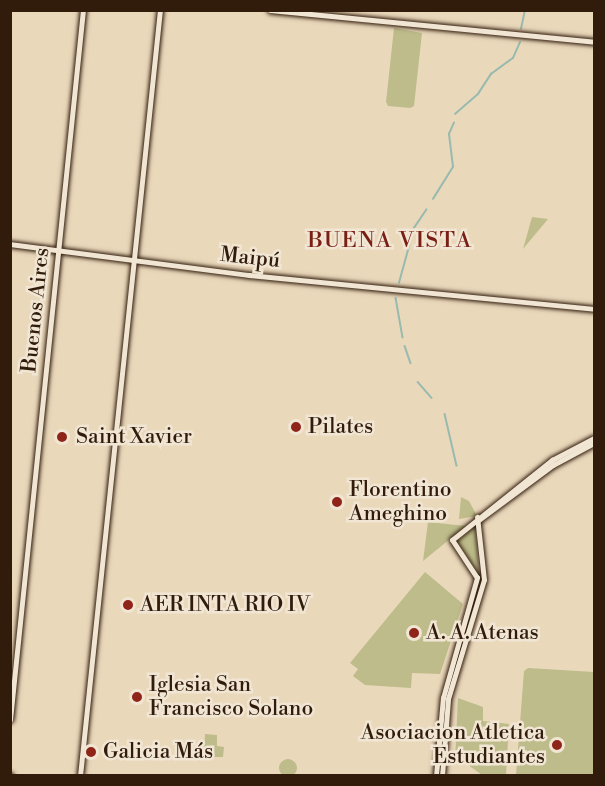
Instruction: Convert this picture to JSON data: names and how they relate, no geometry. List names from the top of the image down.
{
  "streets": {
    "main road": ["Maipú", "Buenos Aires"]
  },
  "crossings": [
    ["Maipú", "Buenos Aires"]
  ],
  "districts": ["BUENA VISTA"],
  "places": [
    "Pilates",
    "Saint Xavier",
    "Florentino Ameghino",
    "AER INTA RIO IV",
    "A. A. Atenas",
    "Iglesia San Francisco Solano",
    "Asociacion Atletica Estudiantes",
    "Galicia Más"
  ]
}
